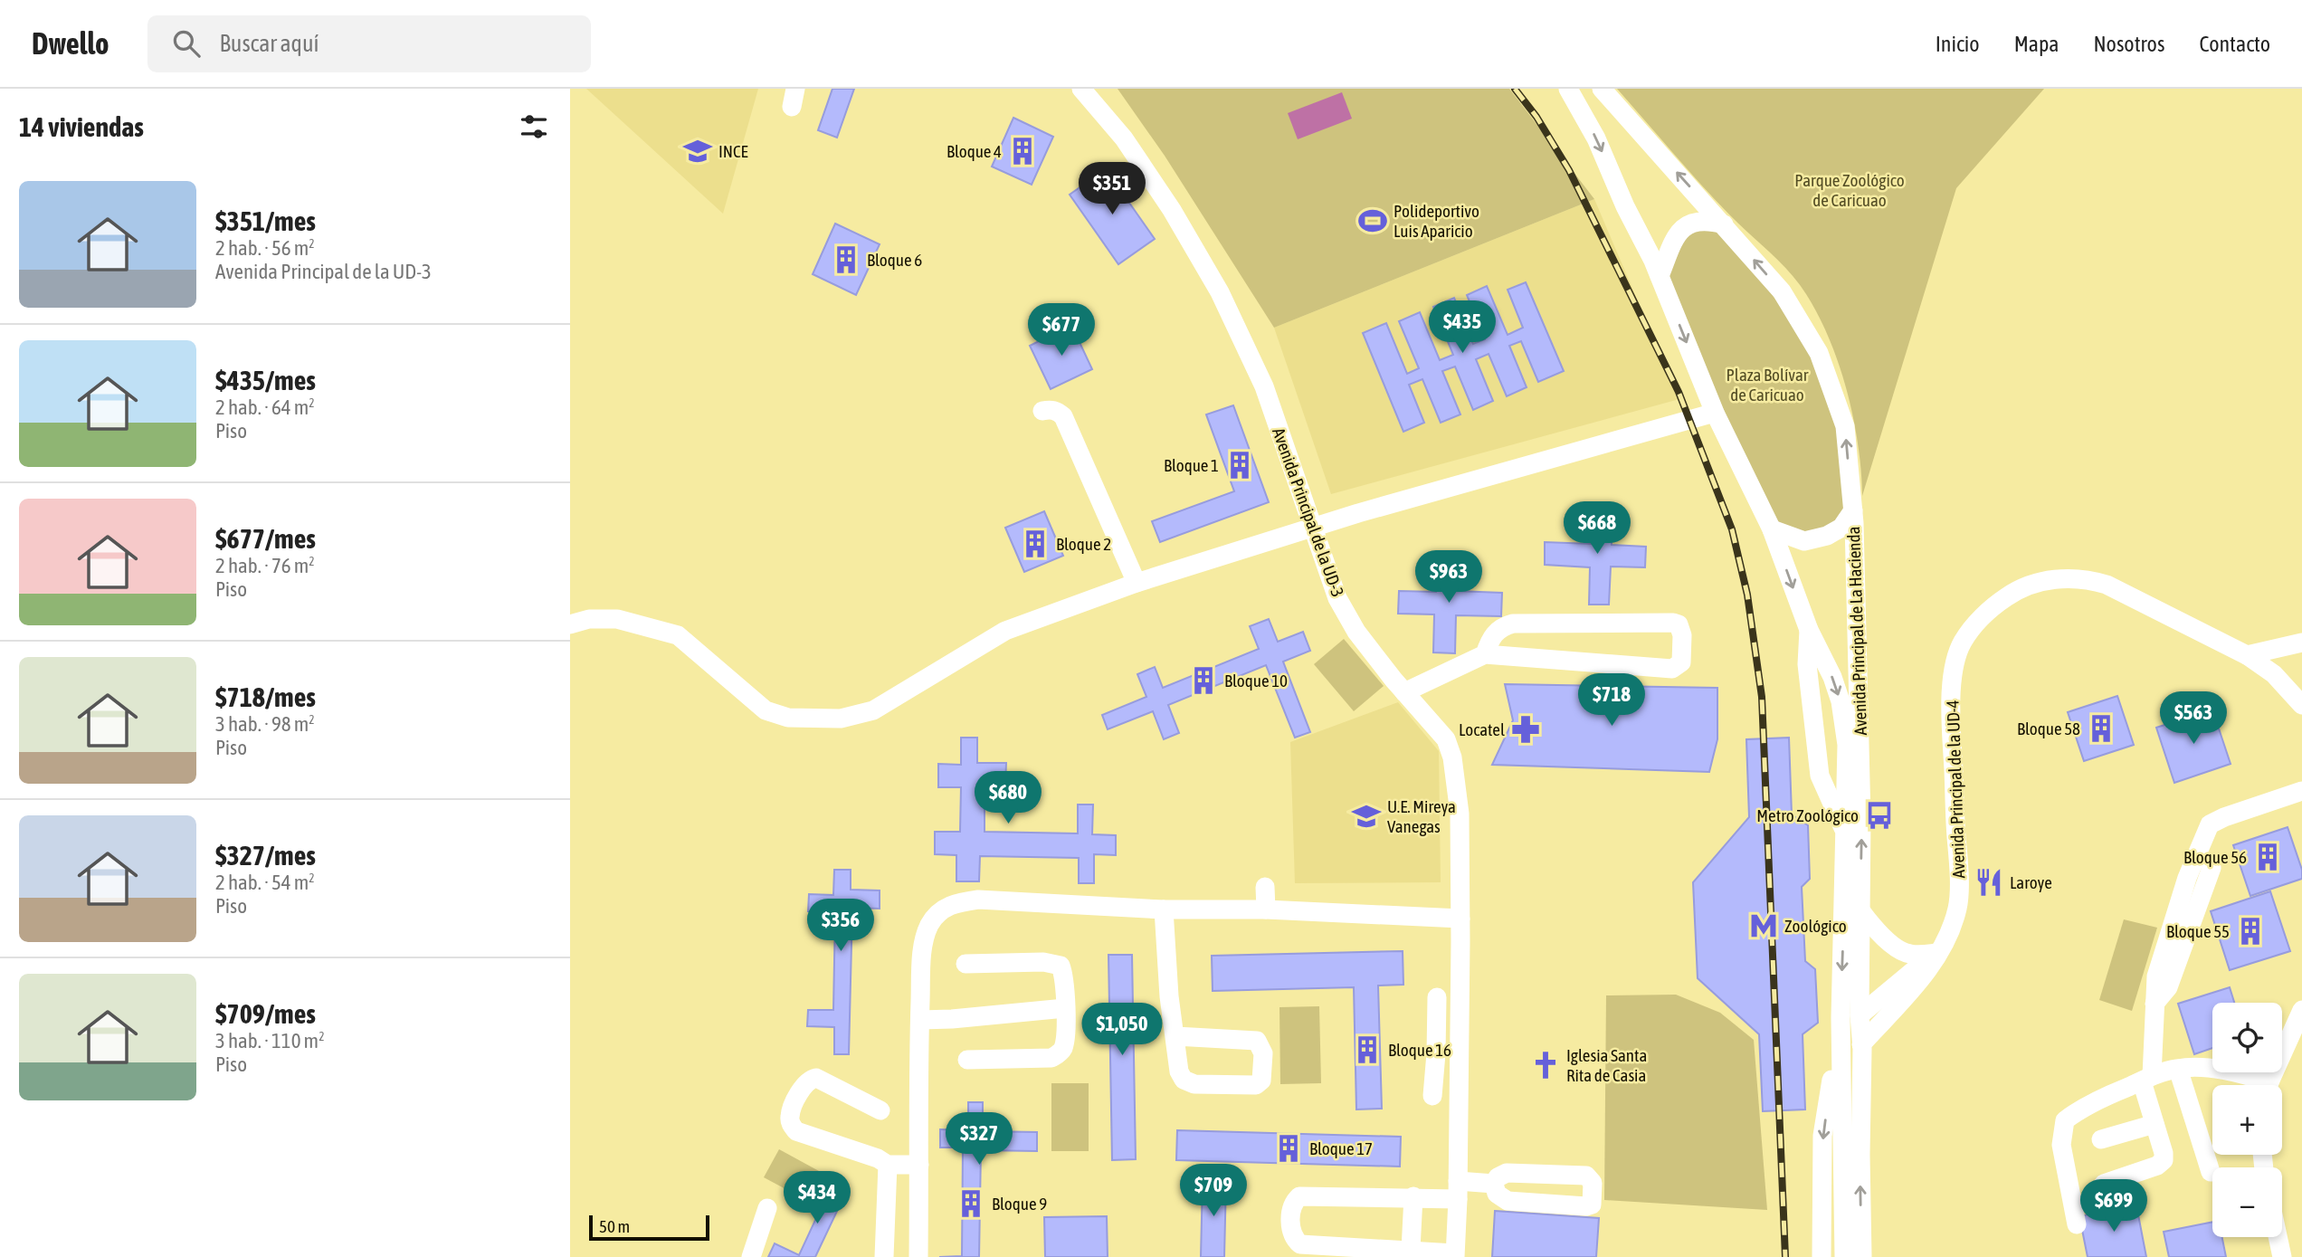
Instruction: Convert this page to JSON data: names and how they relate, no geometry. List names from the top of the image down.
{
  "streets": {
    "street": ["Avenida Principal de la UD-3", "Avenida Principal de La Hacienda", "Avenida Principal de la UD-4"]
  },
  "crossings": [
    ["Avenida Principal de La Hacienda", "Avenida Principal de la UD-4"]
  ],
  "parks": ["Parque Zoológico de Caricuao", "Plaza Bolívar de Caricuao"],
  "places": {
    "school or university": ["INCE", "U.E. Mireya Vanegas"],
    "building": [
      "Bloque 4",
      "Bloque 6",
      "Bloque 1",
      "Bloque 2",
      "Bloque 10",
      "Bloque 58",
      "Bloque 56",
      "Bloque 55",
      "Bloque 16",
      "Bloque 17",
      "Bloque 9"
    ],
    "sports": ["Polideportivo Luis Aparicio"],
    "pharmacy": ["Locatel"],
    "bus stop": ["Metro Zoológico"],
    "restaurant": ["Laroye"],
    "metro station": ["Zoológico"],
    "church": ["Iglesia Santa Rita de Casia"]
  },
  "scale_bar": "50 m",
  "page": {
    "header": "Dwello",
    "search": "Buscar aquí",
    "nav": [
      "Inicio",
      "Mapa",
      "Nosotros",
      "Contacto"
    ],
    "heading": "14 viviendas",
    "price": [
      "$351",
      "$435",
      "$677",
      "$668",
      "$963",
      "$718",
      "$563",
      "$680",
      "$356",
      "$1,050",
      "$327",
      "$709",
      "$434",
      "$699"
    ],
    "list": [
      {
        "name": "$351/mes",
        "note": "2 hab. · 56 m² · Avenida Principal de la UD-3"
      },
      {
        "name": "$435/mes",
        "note": "2 hab. · 64 m² · Piso"
      },
      {
        "name": "$677/mes",
        "note": "2 hab. · 76 m² · Piso"
      },
      {
        "name": "$718/mes",
        "note": "3 hab. · 98 m² · Piso"
      },
      {
        "name": "$327/mes",
        "note": "2 hab. · 54 m² · Piso"
      },
      {
        "name": "$709/mes",
        "note": "3 hab. · 110 m² · Piso"
      }
    ],
    "map_buttons": ["+", "−"],
    "scale": "50 m"
  }
}
